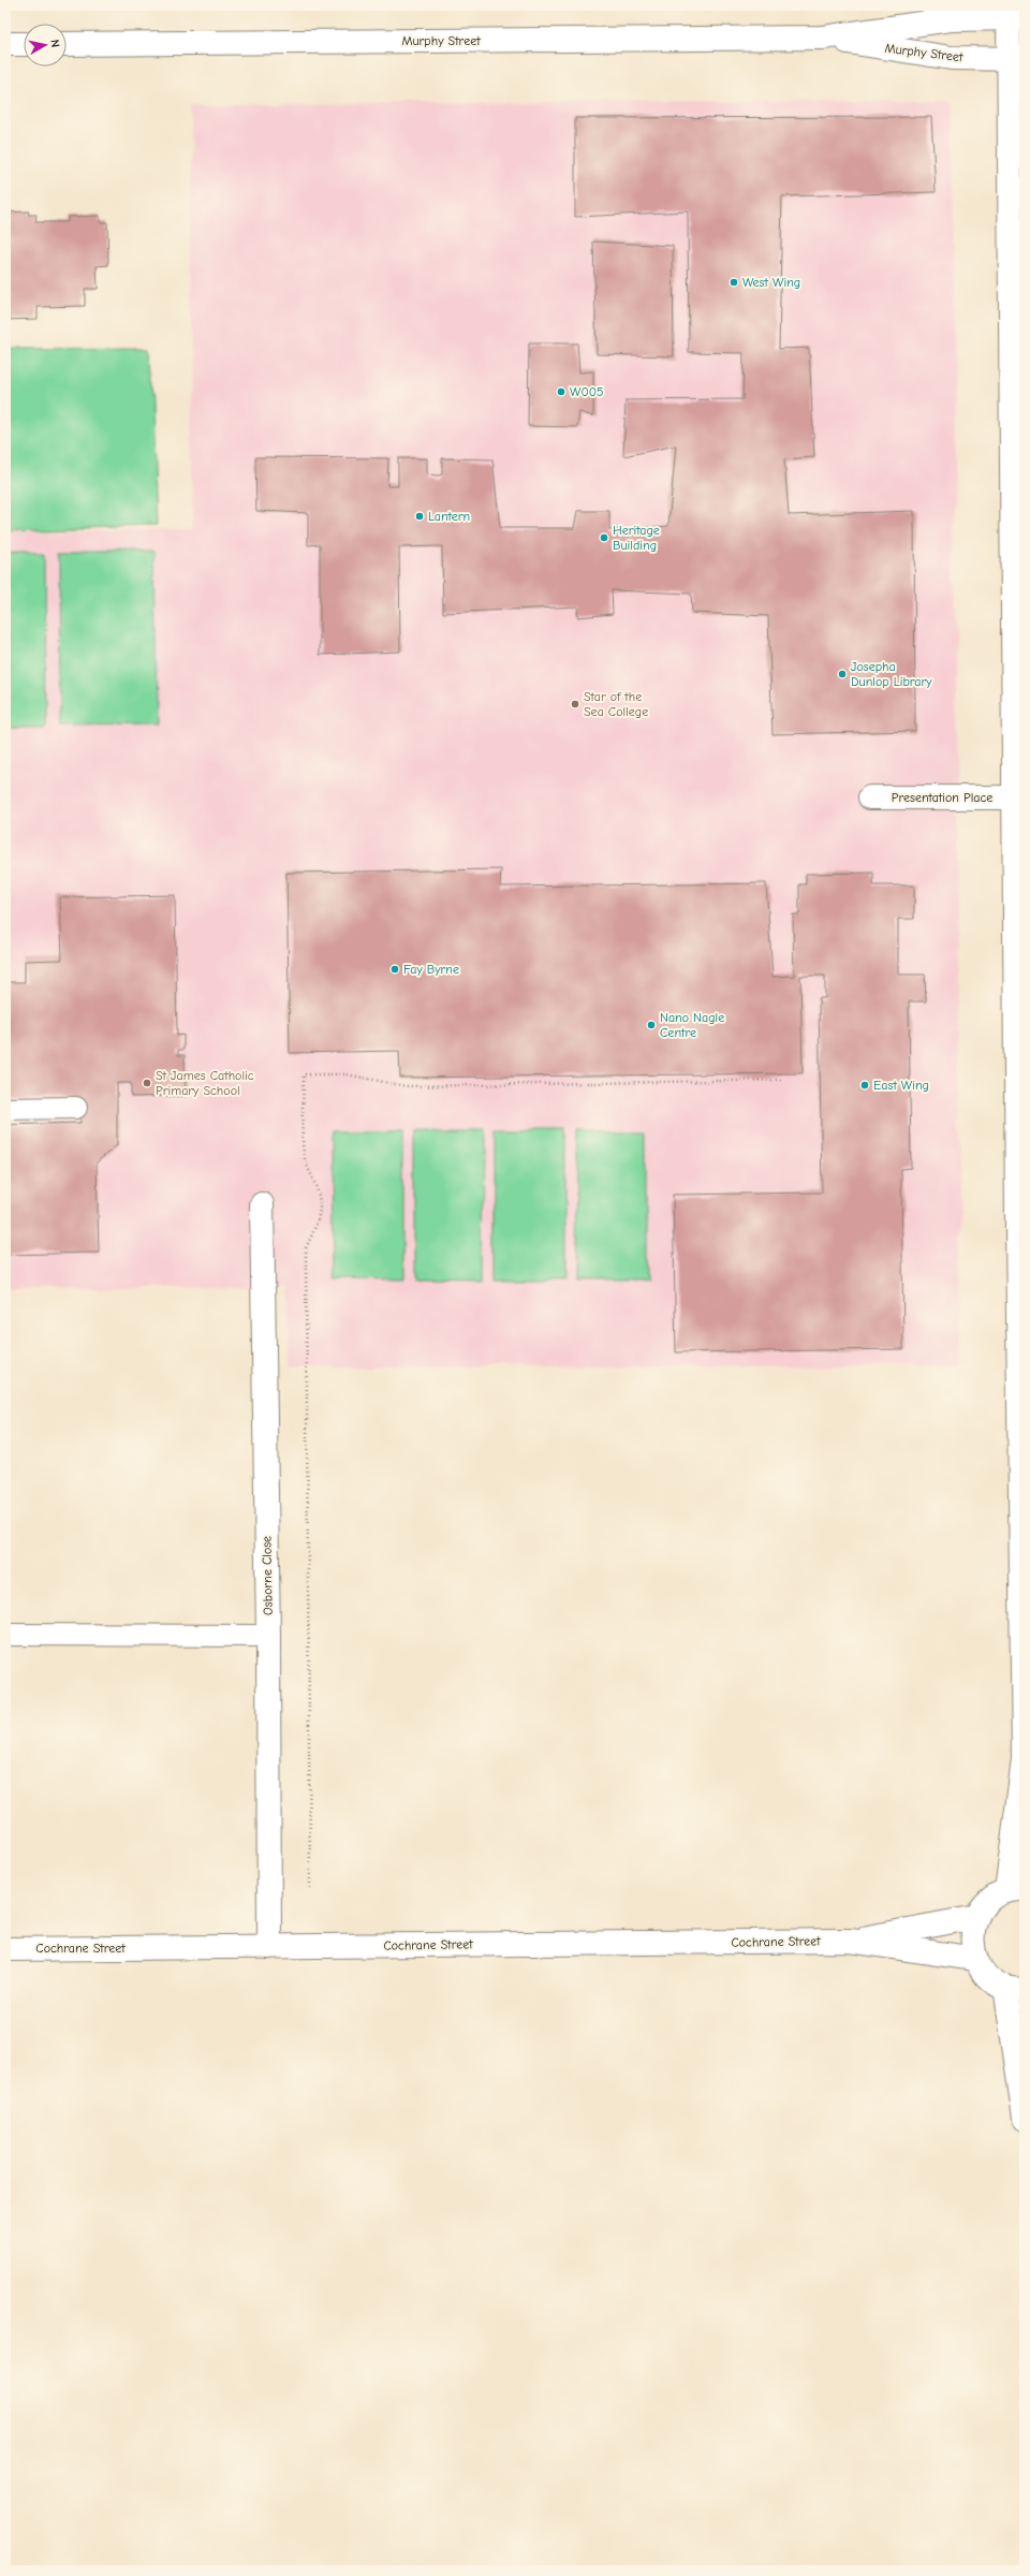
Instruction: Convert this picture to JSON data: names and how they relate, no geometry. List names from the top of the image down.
{
  "streets": {
    "street": [
      "Murphy Street",
      "Presentation Place",
      "Osborne Close",
      "Cochrane Street"
    ]
  },
  "crossings": [
    ["Osborne Close", "Cochrane Street"]
  ],
  "places": [
    "West Wing",
    "W005",
    "Lantern",
    "Heritage Building",
    "Josepha Dunlop Library",
    "Star of the Sea College",
    "Fay Byrne",
    "Nano Nagle Centre",
    "St James Catholic Primary School",
    "East Wing"
  ],
  "north": "right"
}
